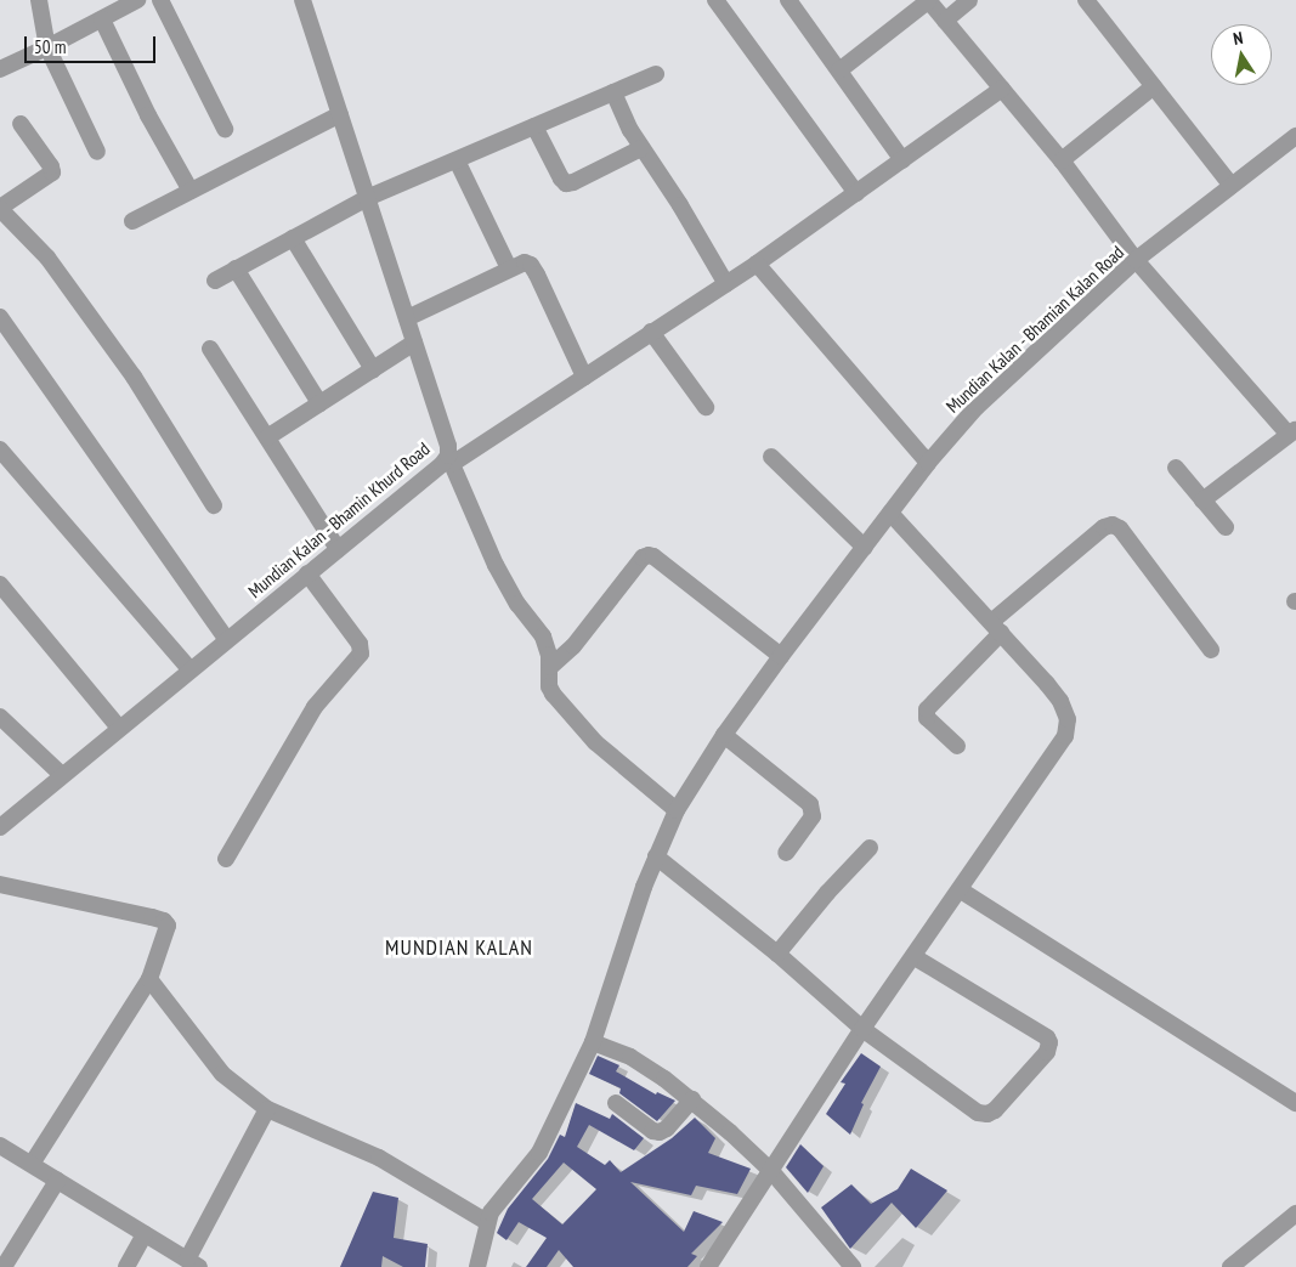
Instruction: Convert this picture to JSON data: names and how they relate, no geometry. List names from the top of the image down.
{
  "streets": {
    "street": ["Mundian Kalan - Bhamian Kalan Road", "Mundian Kalan - Bhamin Khurd Road"]
  },
  "districts": ["MUNDIAN KALAN"],
  "scale_bar": "50 m",
  "north": "top"
}
